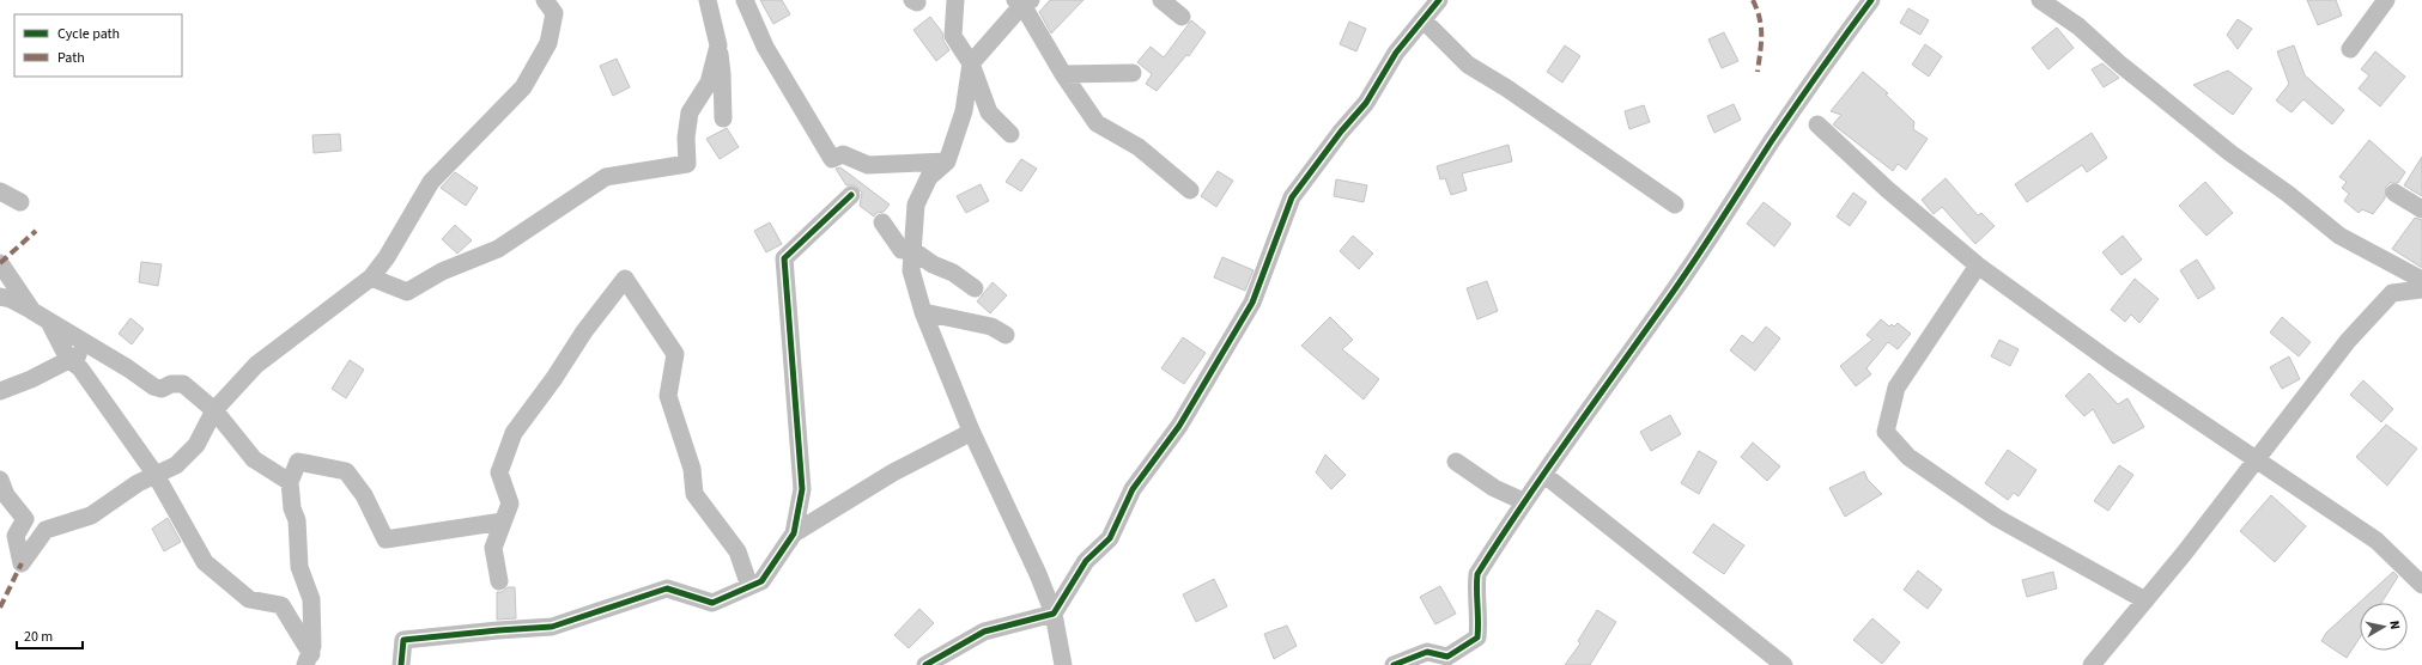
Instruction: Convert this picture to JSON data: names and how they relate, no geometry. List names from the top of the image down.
{
  "legend": ["Cycle path", "Path"],
  "scale_bar": "20 m",
  "north": "right"
}
